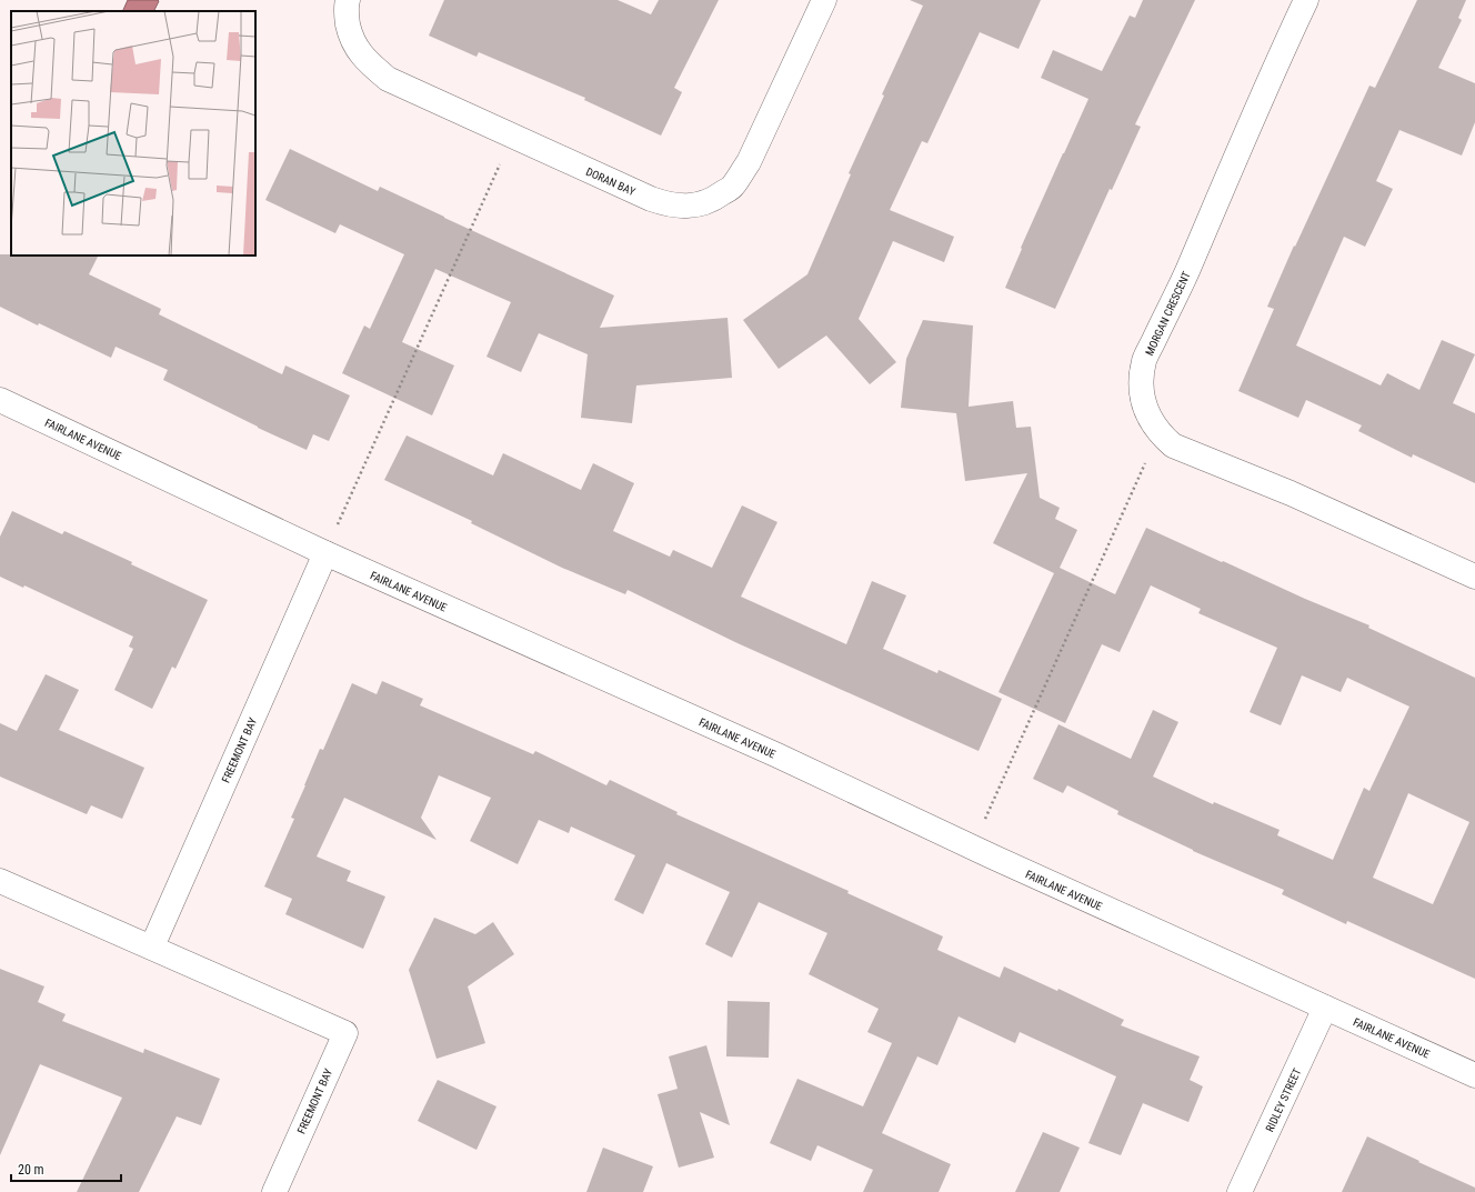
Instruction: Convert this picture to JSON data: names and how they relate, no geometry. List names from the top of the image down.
{
  "streets": {
    "street": [
      "DORAN BAY",
      "MORGAN CRESCENT",
      "FAIRLANE AVENUE",
      "FREEMONT BAY",
      "RIDLEY STREET"
    ]
  },
  "crossings": [
    ["FAIRLANE AVENUE", "FREEMONT BAY"],
    ["FAIRLANE AVENUE", "RIDLEY STREET"]
  ],
  "scale_bar": "20 m"
}
